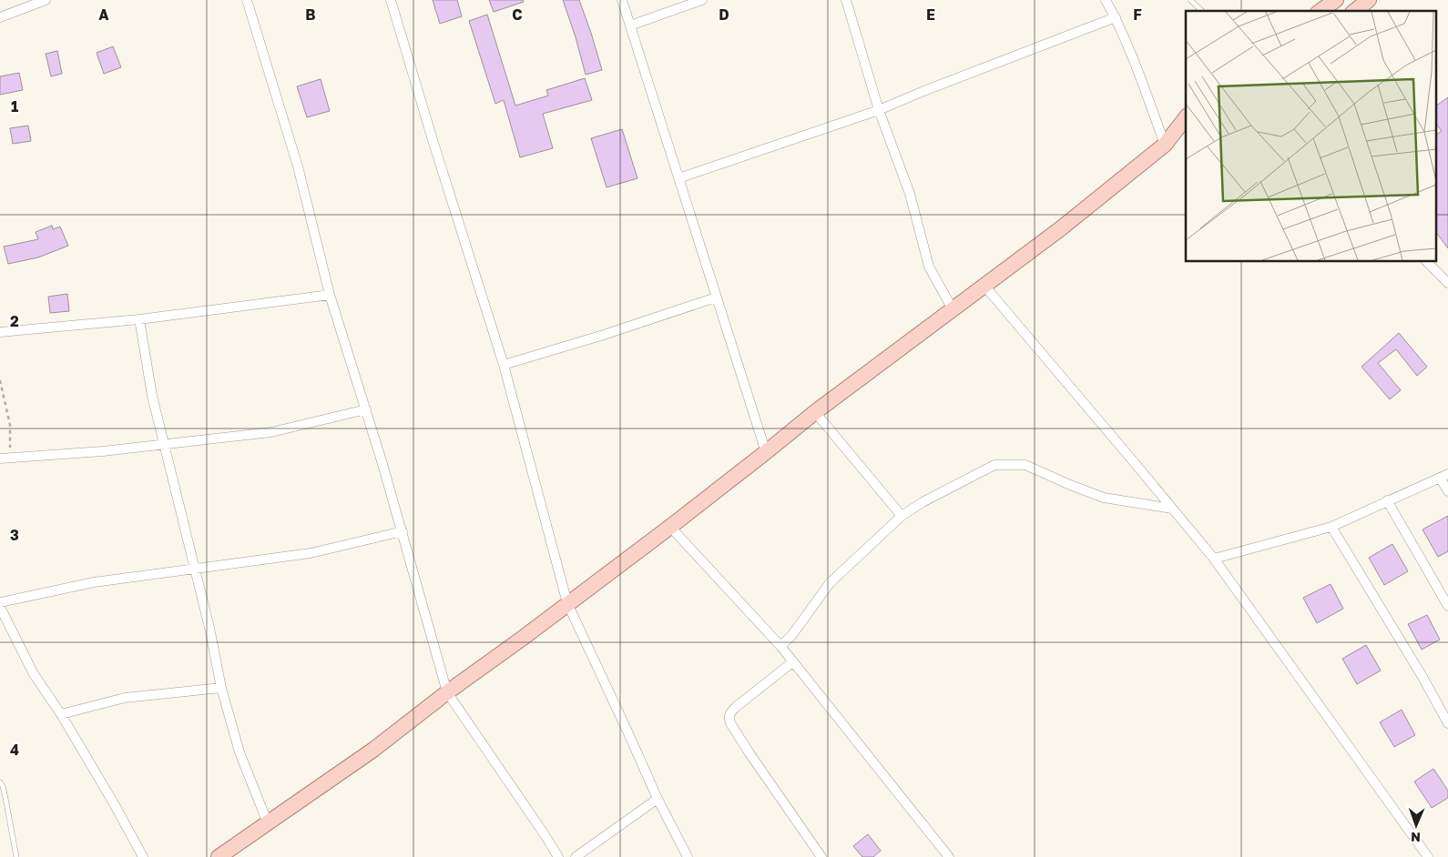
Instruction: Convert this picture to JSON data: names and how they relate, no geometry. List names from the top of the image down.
{
  "north": "bottom",
  "grid": {
    "columns": [
      "A",
      "B",
      "C",
      "D",
      "E",
      "F"
    ],
    "rows": [
      "1",
      "2",
      "3",
      "4"
    ]
  }
}
